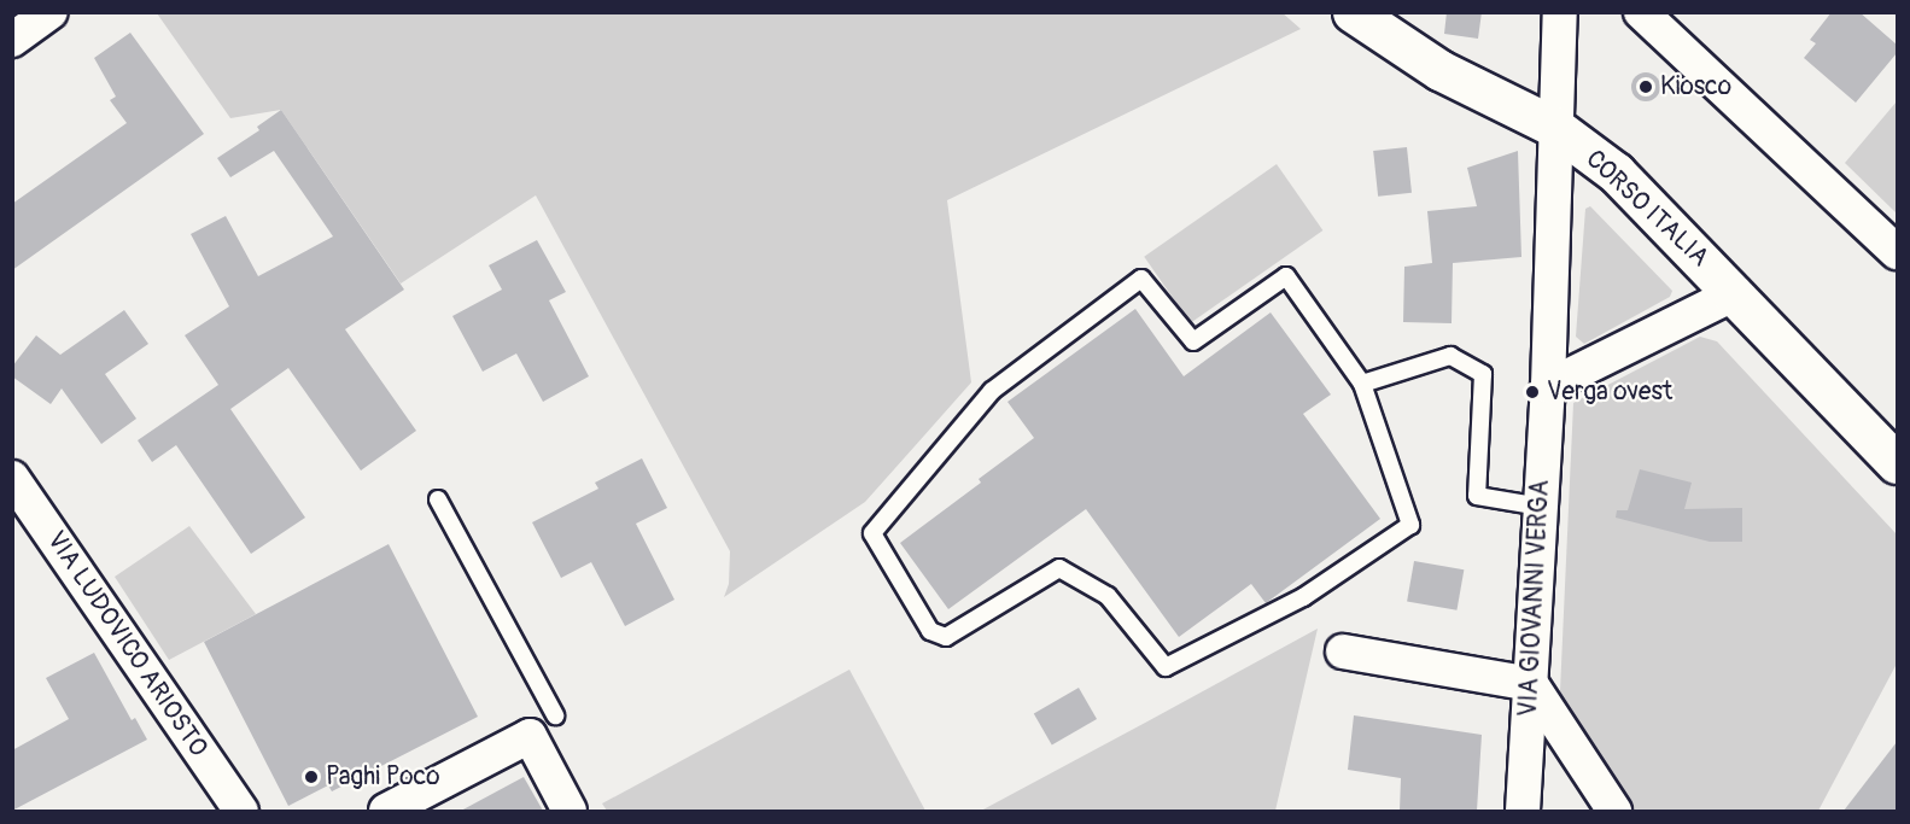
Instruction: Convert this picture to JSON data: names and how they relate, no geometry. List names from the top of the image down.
{
  "streets": {
    "street": ["CORSO ITALIA", "VIA GIOVANNI VERGA", "VIA LUDOVICO ARIOSTO"]
  },
  "crossings": [
    ["CORSO ITALIA", "VIA GIOVANNI VERGA"]
  ],
  "places": ["Kiosco", "Verga ovest", "Paghi Poco"]
}
